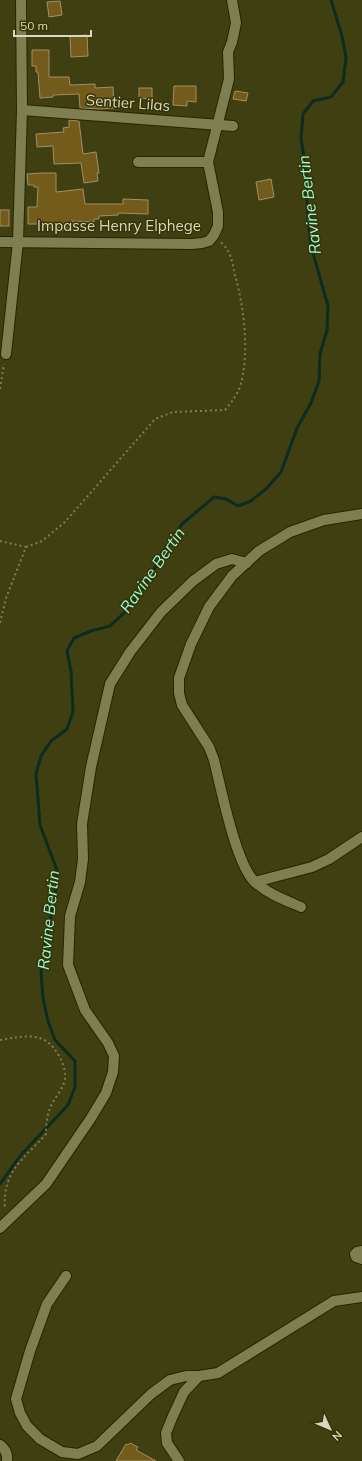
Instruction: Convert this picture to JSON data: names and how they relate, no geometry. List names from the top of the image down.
{
  "streets": {
    "street": ["Sentier Lilas", "Impasse Henry Elphege"]
  },
  "crossings": [
    ["Sentier Lilas", "Impasse Henry Elphege"]
  ],
  "water": ["Ravine Bertin"],
  "scale_bar": "50 m",
  "north": "bottom right"
}
